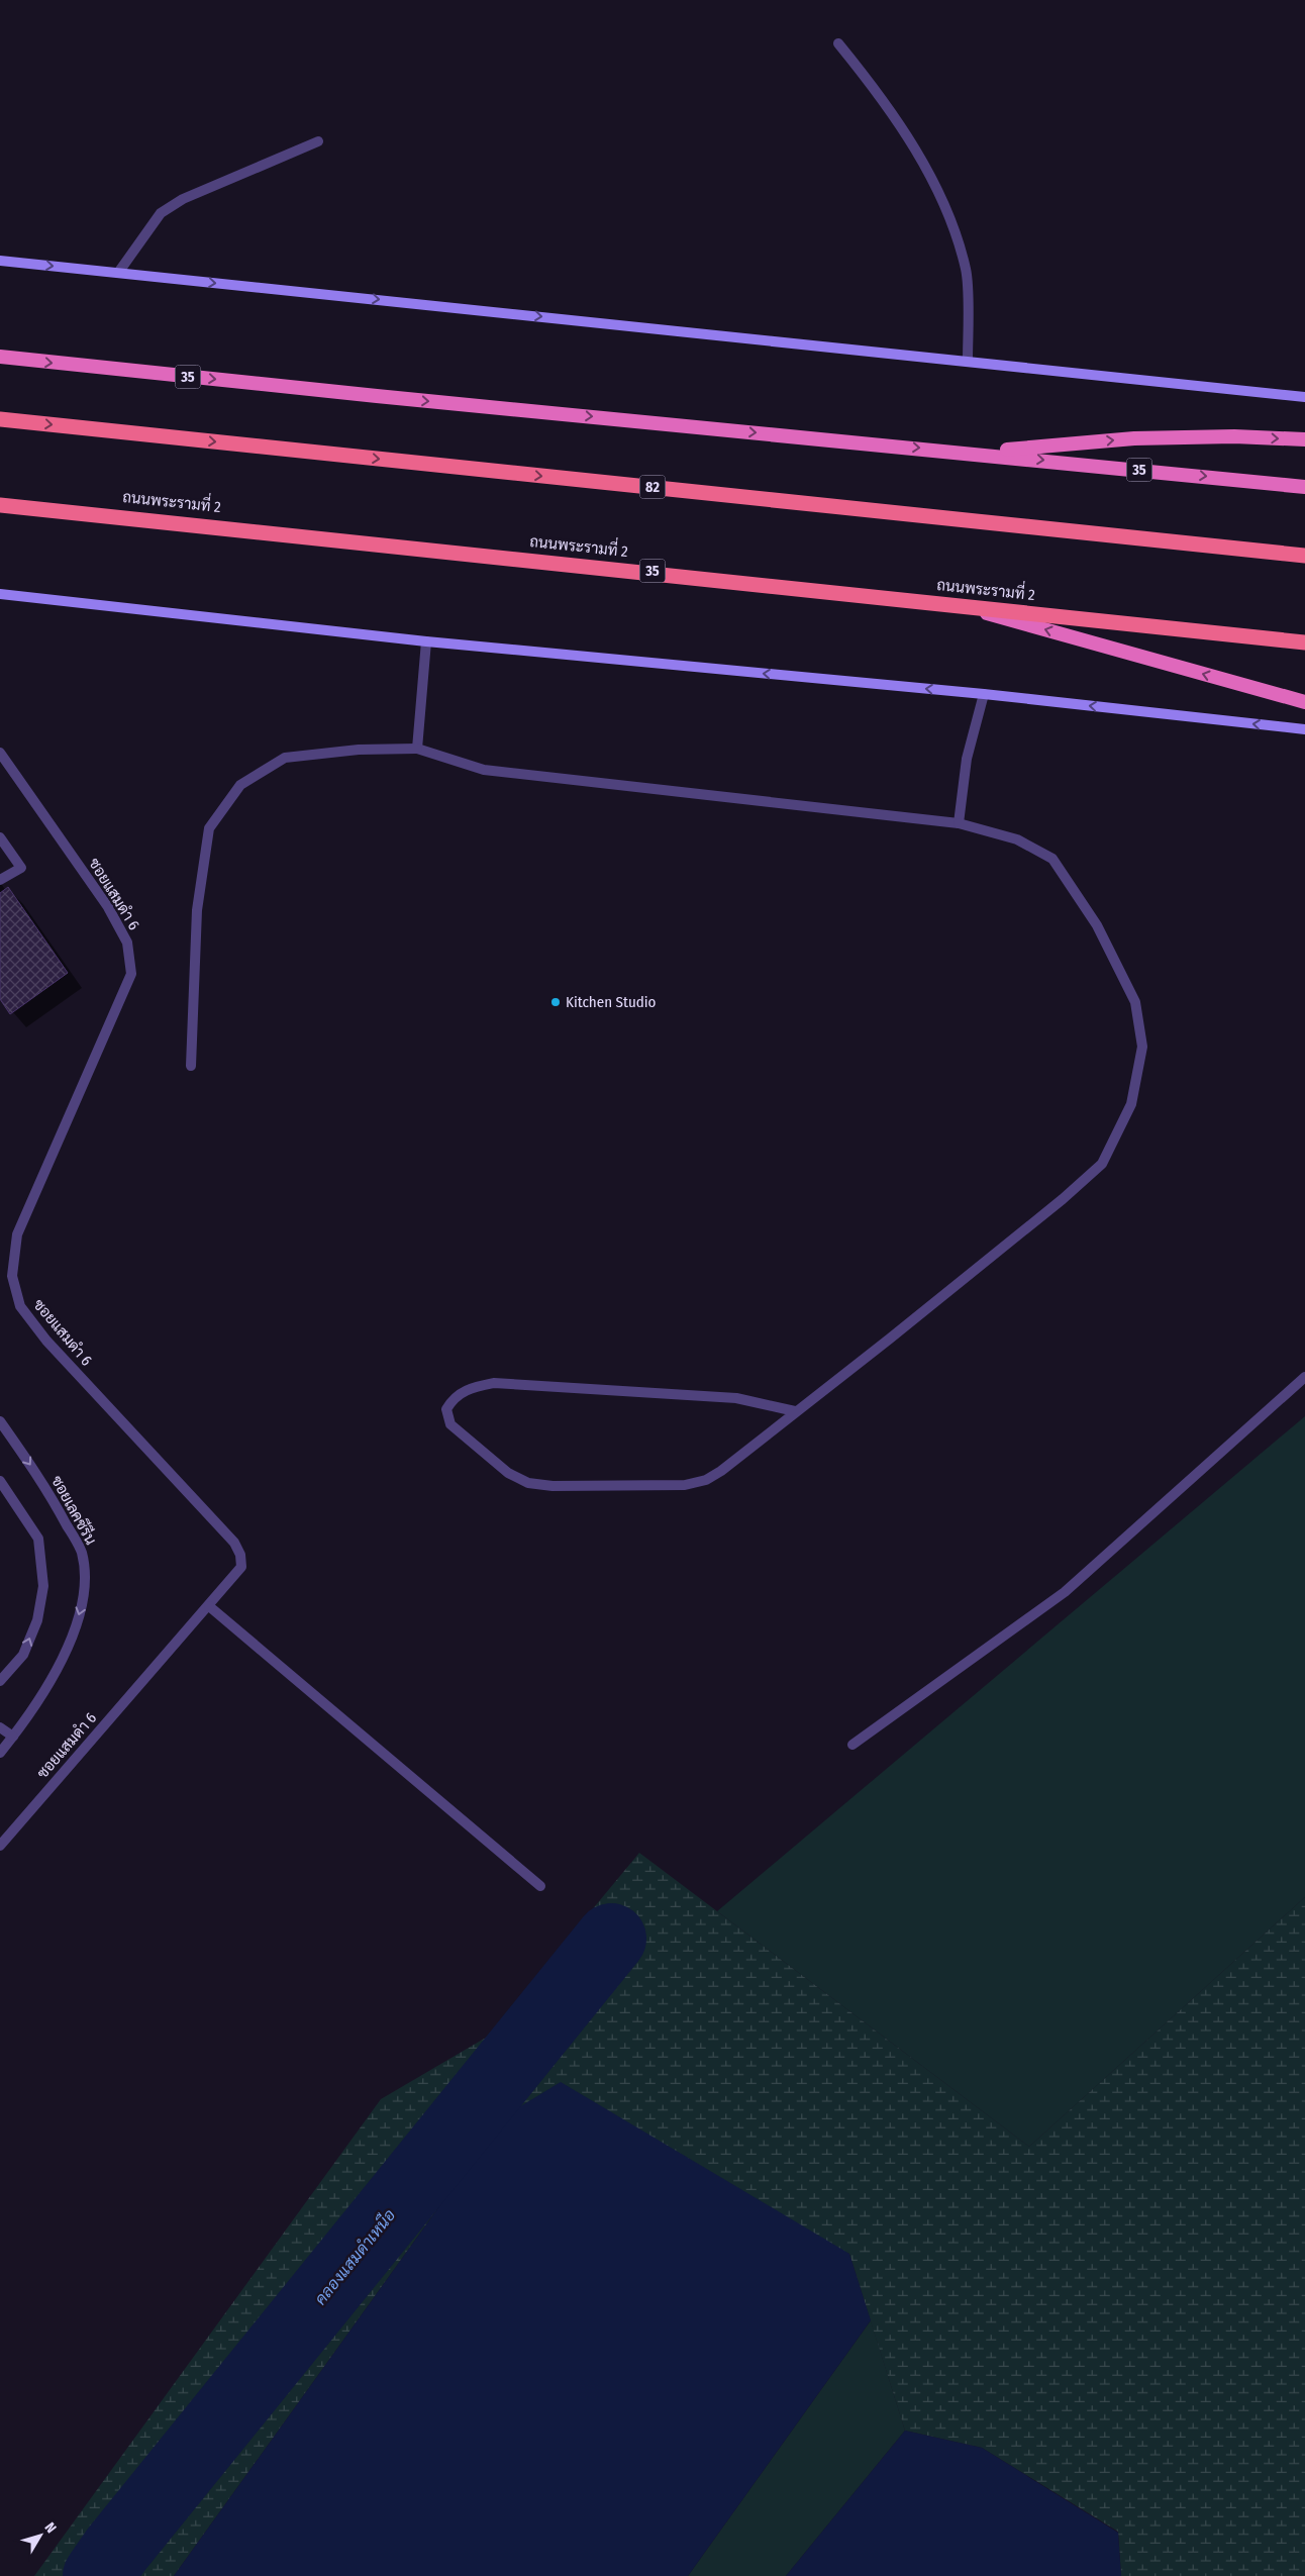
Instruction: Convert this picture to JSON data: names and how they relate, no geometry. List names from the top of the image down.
{
  "streets": {
    "highway": ["35", "82", "ถนนพระรามที่ 2"],
    "street": ["ซอยแสมดำ 6", "ซอยเลคซีรีน"]
  },
  "one_way": ["ซอยเลคซีรีน"],
  "water": ["คลองแสมดำเหนือ"],
  "places": ["Kitchen Studio"],
  "north": "top right"
}
